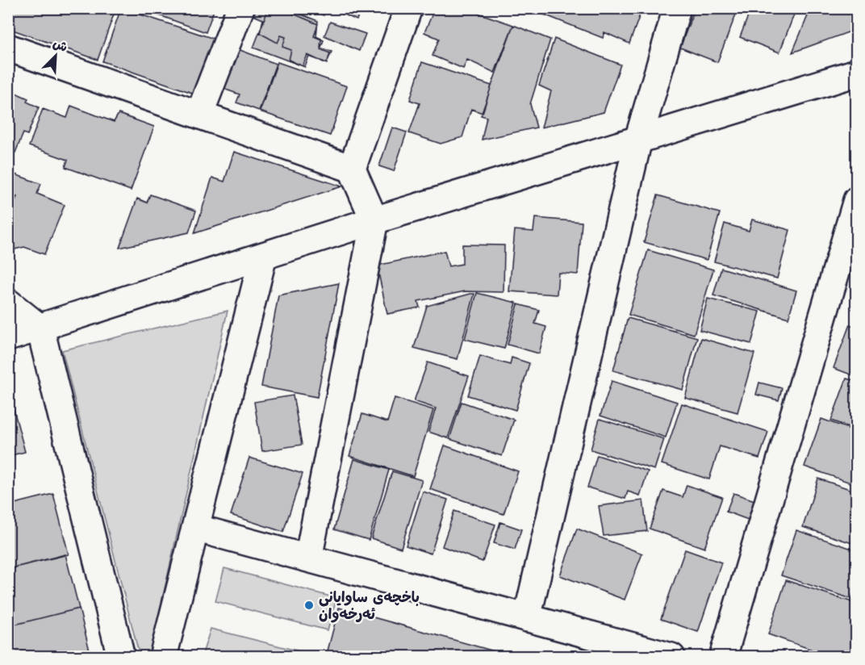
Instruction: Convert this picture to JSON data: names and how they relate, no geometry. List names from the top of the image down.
{
  "places": ["باخچەی ساوایانی ئەرخەوان"],
  "north": "top right"
}
